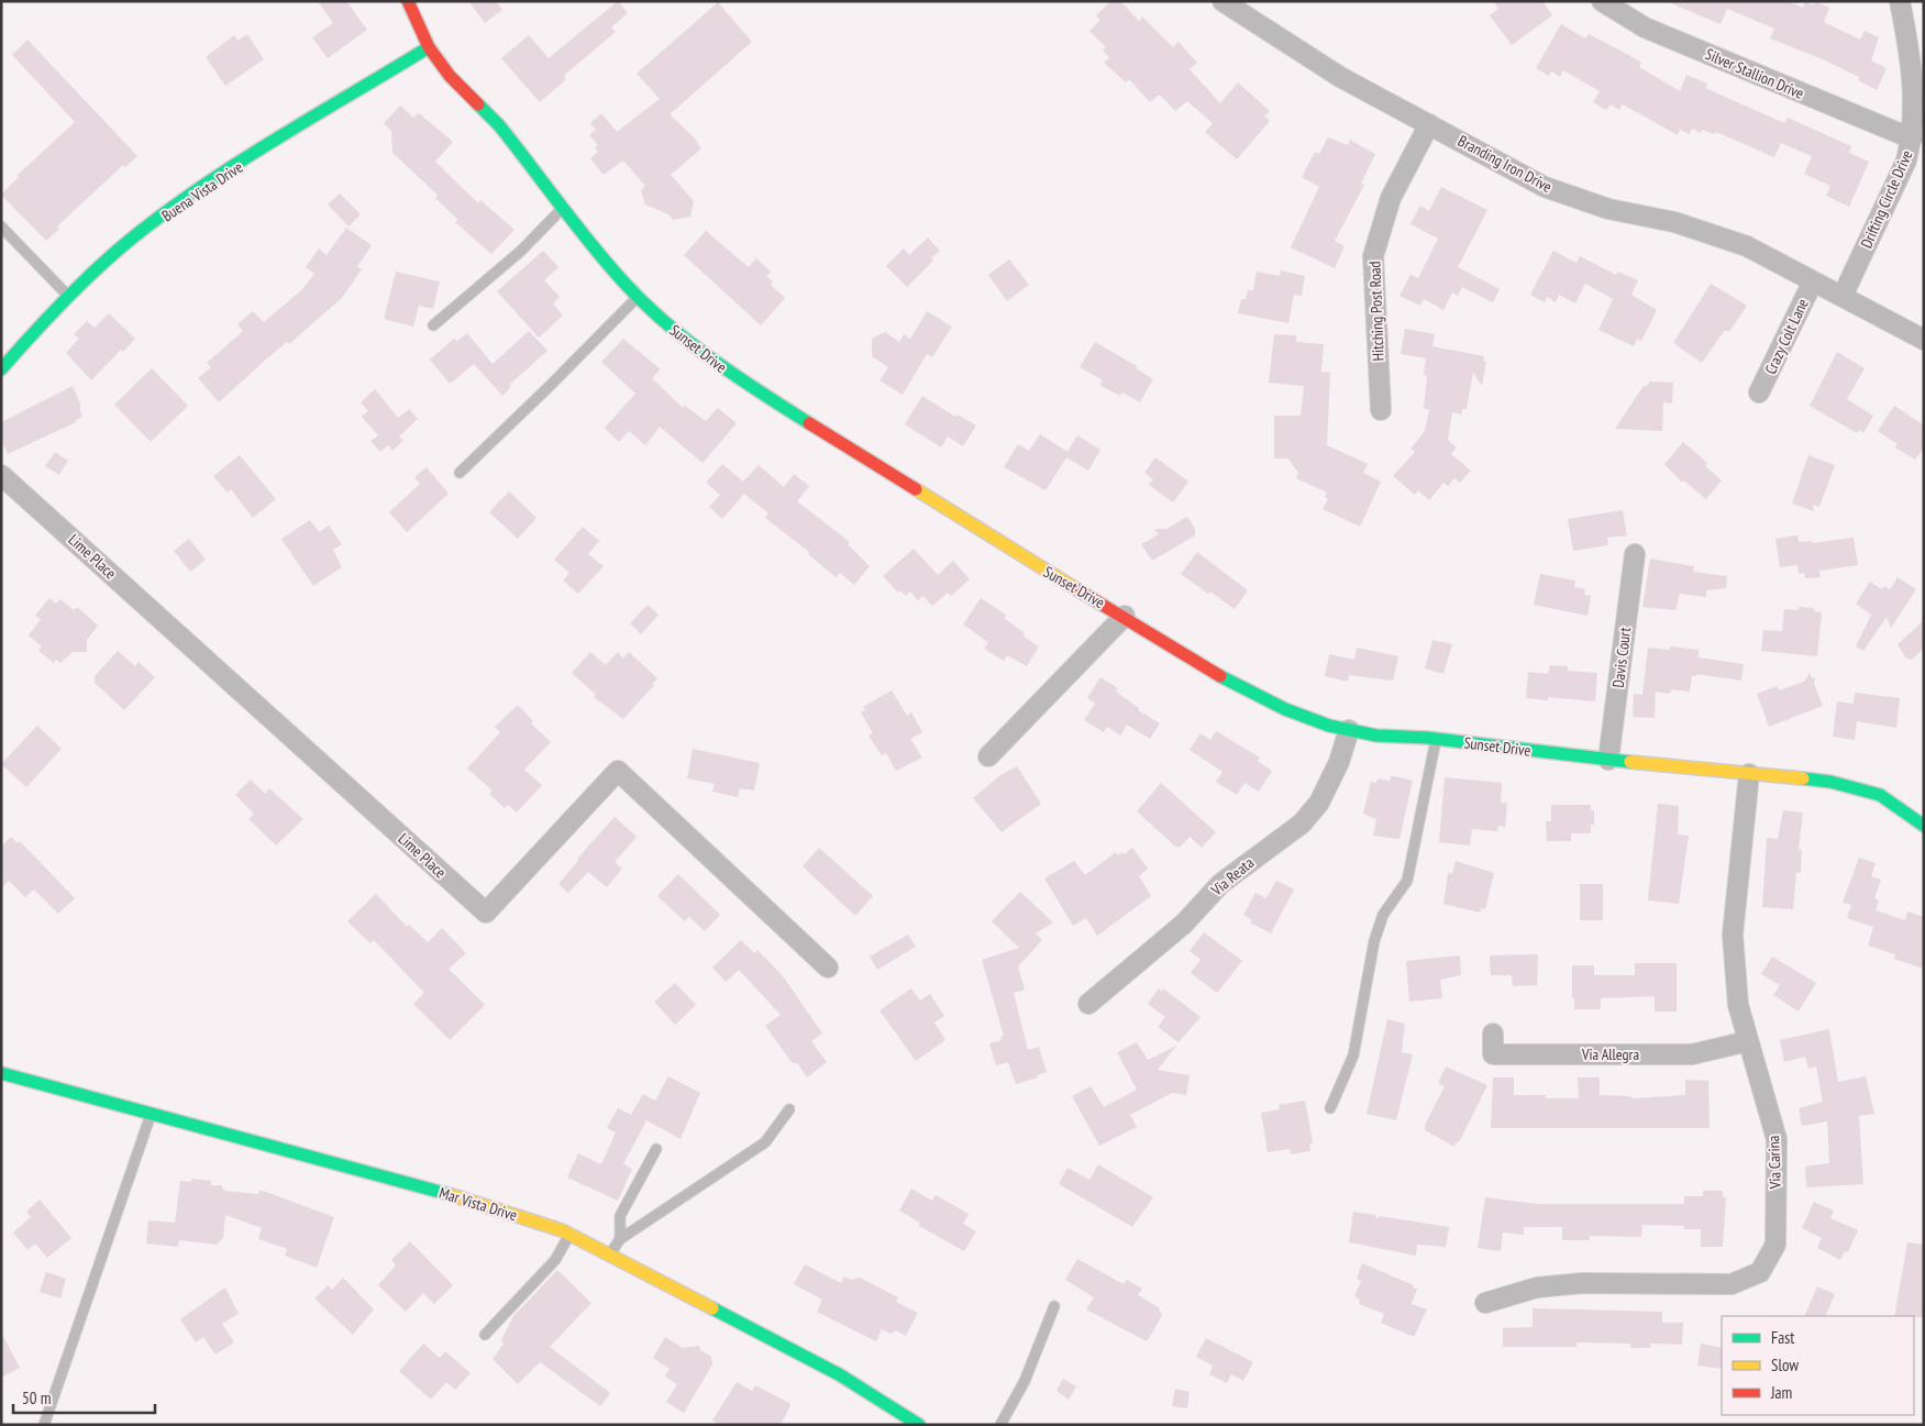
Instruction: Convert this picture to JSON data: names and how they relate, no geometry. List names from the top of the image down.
{
  "streets": {
    "main road": ["Buena Vista Drive", "Sunset Drive", "Mar Vista Drive"],
    "street": [
      "Silver Stallion Drive",
      "Branding Iron Drive",
      "Drifting Circle Drive",
      "Hitching Post Road",
      "Crazy Colt Lane",
      "Lime Place",
      "Davis Court",
      "Via Reata",
      "Via Allegra",
      "Via Carina"
    ]
  },
  "crossings": [
    ["Silver Stallion Drive", "Drifting Circle Drive"],
    ["Branding Iron Drive", "Drifting Circle Drive"],
    ["Branding Iron Drive", "Hitching Post Road"],
    ["Branding Iron Drive", "Crazy Colt Lane"],
    ["Buena Vista Drive", "Sunset Drive"],
    ["Sunset Drive", "Davis Court"],
    ["Sunset Drive", "Via Reata"],
    ["Sunset Drive", "Via Carina"],
    ["Via Allegra", "Via Carina"]
  ],
  "legend": ["Fast", "Slow", "Jam"],
  "scale_bar": "50 m"
}
